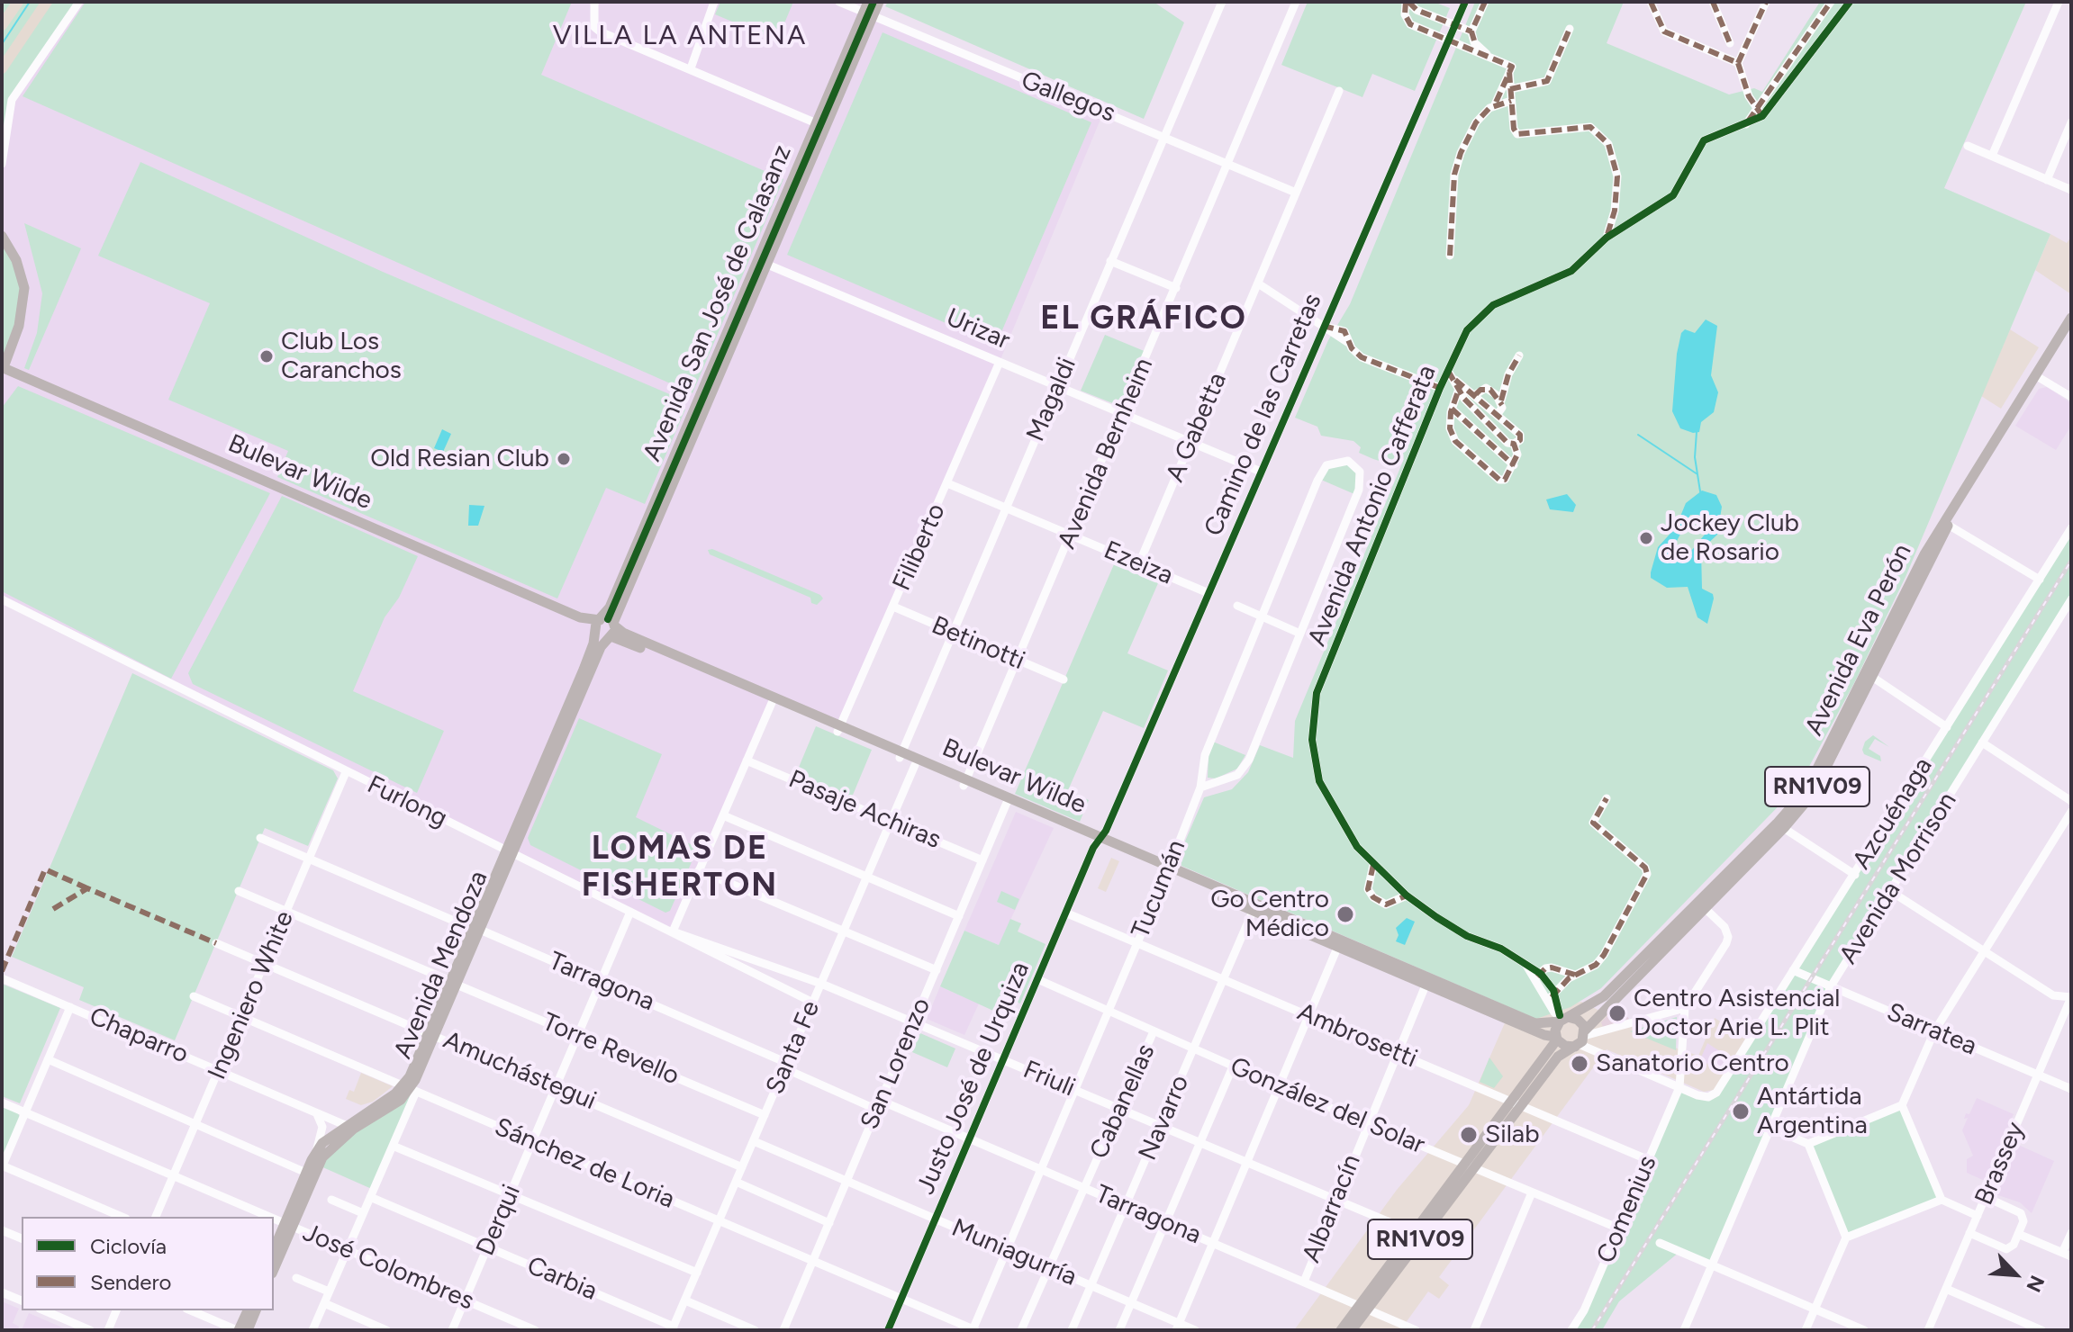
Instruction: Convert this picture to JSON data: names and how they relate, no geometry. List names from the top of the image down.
{
  "streets": {
    "main road": [
      "Avenida San José de Calasanz",
      "Bulevar Wilde",
      "Avenida Eva Perón",
      "RN1V09",
      "Avenida Mendoza"
    ],
    "street": [
      "Gallegos",
      "Urizar",
      "Magaldi",
      "Camino de las Carretas",
      "A Gabetta",
      "Avenida Bernheim",
      "Avenida Antonio Cafferata",
      "Filiberto",
      "Ezeiza",
      "Betinotti",
      "Furlong",
      "Pasaje Achiras",
      "Azcuénaga",
      "Avenida Morrison",
      "Tucumán",
      "Tarragona",
      "Ingeniero White",
      "Sarratea",
      "Chaparro",
      "Ambrosetti",
      "Santa Fe",
      "Torre Revello",
      "San Lorenzo",
      "Amuchástegui",
      "Justo José de Urquiza",
      "Friuli",
      "Cabanellas",
      "González del Solar",
      "Navarro",
      "Sánchez de Loria",
      "Brassey",
      "Albarracín",
      "Comenius",
      "Derqui",
      "Muniagurría",
      "José Colombres",
      "Carbia"
    ]
  },
  "crossings": [
    ["Gallegos", "Avenida San José de Calasanz"],
    ["Gallegos", "Magaldi"],
    ["Gallegos", "A Gabetta"],
    ["Gallegos", "Avenida Bernheim"],
    ["Avenida San José de Calasanz", "Urizar"],
    ["Avenida San José de Calasanz", "Bulevar Wilde"],
    ["Avenida San José de Calasanz", "Avenida Mendoza"],
    ["Urizar", "Magaldi"],
    ["Urizar", "Camino de las Carretas"],
    ["Urizar", "A Gabetta"],
    ["Urizar", "Avenida Bernheim"],
    ["Urizar", "Filiberto"],
    ["Magaldi", "Bulevar Wilde"],
    ["Magaldi", "Ezeiza"],
    ["Magaldi", "Betinotti"],
    ["Camino de las Carretas", "Bulevar Wilde"],
    ["Camino de las Carretas", "Ezeiza"],
    ["Camino de las Carretas", "Justo José de Urquiza"],
    ["A Gabetta", "Ezeiza"],
    ["Avenida Bernheim", "Bulevar Wilde"],
    ["Avenida Bernheim", "Ezeiza"],
    ["Avenida Bernheim", "Betinotti"],
    ["Bulevar Wilde", "Avenida Antonio Cafferata"],
    ["Bulevar Wilde", "Filiberto"],
    ["Bulevar Wilde", "Avenida Eva Perón"],
    ["Bulevar Wilde", "RN1V09"],
    ["Bulevar Wilde", "Tucumán"],
    ["Bulevar Wilde", "Avenida Mendoza"],
    ["Bulevar Wilde", "Santa Fe"],
    ["Bulevar Wilde", "San Lorenzo"],
    ["Bulevar Wilde", "Justo José de Urquiza"],
    ["Bulevar Wilde", "Navarro"],
    ["Bulevar Wilde", "Albarracín"],
    ["Avenida Antonio Cafferata", "Avenida Eva Perón"],
    ["Avenida Antonio Cafferata", "RN1V09"],
    ["Filiberto", "Ezeiza"],
    ["Filiberto", "Betinotti"],
    ["Avenida Eva Perón", "RN1V09"],
    ["Avenida Eva Perón", "Tarragona"],
    ["Avenida Eva Perón", "Ambrosetti"],
    ["Avenida Eva Perón", "Friuli"],
    ["Avenida Eva Perón", "González del Solar"],
    ["Furlong", "Avenida Mendoza"],
    ["Furlong", "Ingeniero White"],
    ["Furlong", "Santa Fe"],
    ["Furlong", "Friuli"],
    ["Furlong", "Derqui"],
    ["Pasaje Achiras", "Santa Fe"],
    ["Pasaje Achiras", "San Lorenzo"],
    ["Azcuénaga", "Sarratea"],
    ["Azcuénaga", "Comenius"],
    ["Avenida Morrison", "Sarratea"],
    ["Tucumán", "Tarragona"],
    ["Tucumán", "Ambrosetti"],
    ["Tucumán", "Friuli"],
    ["Tucumán", "González del Solar"],
    ["Tucumán", "Sánchez de Loria"],
    ["Tucumán", "Muniagurría"],
    ["Avenida Mendoza", "Tarragona"],
    ["Avenida Mendoza", "Chaparro"],
    ["Avenida Mendoza", "Torre Revello"],
    ["Avenida Mendoza", "Amuchástegui"],
    ["Avenida Mendoza", "Sánchez de Loria"],
    ["Avenida Mendoza", "José Colombres"],
    ["Tarragona", "Ingeniero White"],
    ["Tarragona", "Santa Fe"],
    ["Tarragona", "San Lorenzo"],
    ["Tarragona", "Justo José de Urquiza"],
    ["Tarragona", "Cabanellas"],
    ["Tarragona", "Navarro"],
    ["Tarragona", "Albarracín"],
    ["Tarragona", "Derqui"],
    ["Ingeniero White", "Chaparro"],
    ["Ingeniero White", "Torre Revello"],
    ["Ingeniero White", "Amuchástegui"],
    ["Ingeniero White", "Sánchez de Loria"],
    ["Ingeniero White", "José Colombres"],
    ["Sarratea", "Brassey"],
    ["Ambrosetti", "Justo José de Urquiza"],
    ["Ambrosetti", "Navarro"],
    ["Ambrosetti", "Albarracín"],
    ["Ambrosetti", "Comenius"],
    ["Santa Fe", "Torre Revello"],
    ["Santa Fe", "Amuchástegui"],
    ["Santa Fe", "Friuli"],
    ["Santa Fe", "Sánchez de Loria"],
    ["Santa Fe", "Muniagurría"],
    ["Santa Fe", "Carbia"],
    ["Torre Revello", "Derqui"],
    ["San Lorenzo", "Friuli"],
    ["San Lorenzo", "Sánchez de Loria"],
    ["San Lorenzo", "Muniagurría"],
    ["Amuchástegui", "Derqui"],
    ["Justo José de Urquiza", "Friuli"],
    ["Justo José de Urquiza", "González del Solar"],
    ["Justo José de Urquiza", "Sánchez de Loria"],
    ["Justo José de Urquiza", "Muniagurría"],
    ["Friuli", "Cabanellas"],
    ["Friuli", "Navarro"],
    ["Friuli", "Albarracín"],
    ["Cabanellas", "González del Solar"],
    ["Cabanellas", "Muniagurría"],
    ["González del Solar", "Navarro"],
    ["González del Solar", "Albarracín"],
    ["González del Solar", "Comenius"],
    ["Navarro", "Muniagurría"],
    ["Sánchez de Loria", "Derqui"],
    ["Derqui", "José Colombres"],
    ["Derqui", "Carbia"]
  ],
  "districts": ["VILLA LA ANTENA", "EL GRÁFICO", "LOMAS DE FISHERTON"],
  "places": [
    "Club Los Caranchos",
    "Old Resian Club",
    "Jockey Club de Rosario",
    "Go Centro Médico",
    "Centro Asistencial Doctor Arie L. Plit",
    "Sanatorio Centro",
    "Antártida Argentina",
    "Silab"
  ],
  "legend": ["Ciclovía", "Sendero"],
  "north": "bottom right"
}
